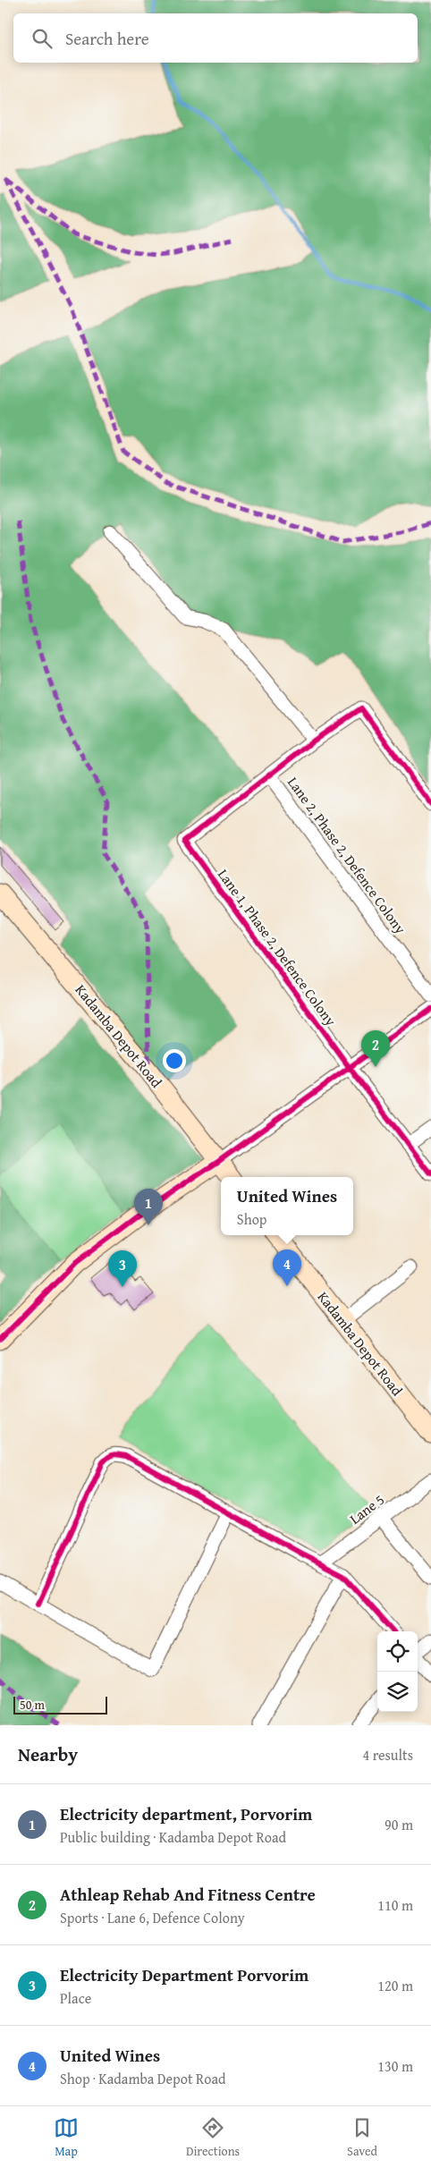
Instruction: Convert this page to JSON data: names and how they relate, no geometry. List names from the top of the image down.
{
  "streets": {
    "street": [
      "Lane 2, Phase 2, Defence Colony",
      "Lane 1, Phase 2, Defence Colony",
      "Kadamba Depot Road",
      "Lane 5"
    ]
  },
  "crossings": [
    ["Lane 2, Phase 2, Defence Colony", "Lane 1, Phase 2, Defence Colony"]
  ],
  "scale_bar": "50 m",
  "page": {
    "search": "Search here",
    "pins": [
      "2",
      "1",
      "4",
      "3"
    ],
    "popup": ["United Wines", "Shop"],
    "scale": "50 m",
    "heading": ["Nearby", "4 results"],
    "list": [
      {
        "mark": "1",
        "name": "Electricity department, Porvorim",
        "note": "Public building · Kadamba Depot Road",
        "value": "90 m"
      },
      {
        "mark": "2",
        "name": "Athleap Rehab And Fitness Centre",
        "note": "Sports · Lane 6, Defence Colony",
        "value": "110 m"
      },
      {
        "mark": "3",
        "name": "Electricity Department Porvorim",
        "note": "Place",
        "value": "120 m"
      },
      {
        "mark": "4",
        "name": "United Wines",
        "note": "Shop · Kadamba Depot Road",
        "value": "130 m"
      }
    ],
    "nav": ["Map", "Directions", "Saved"]
  }
}
